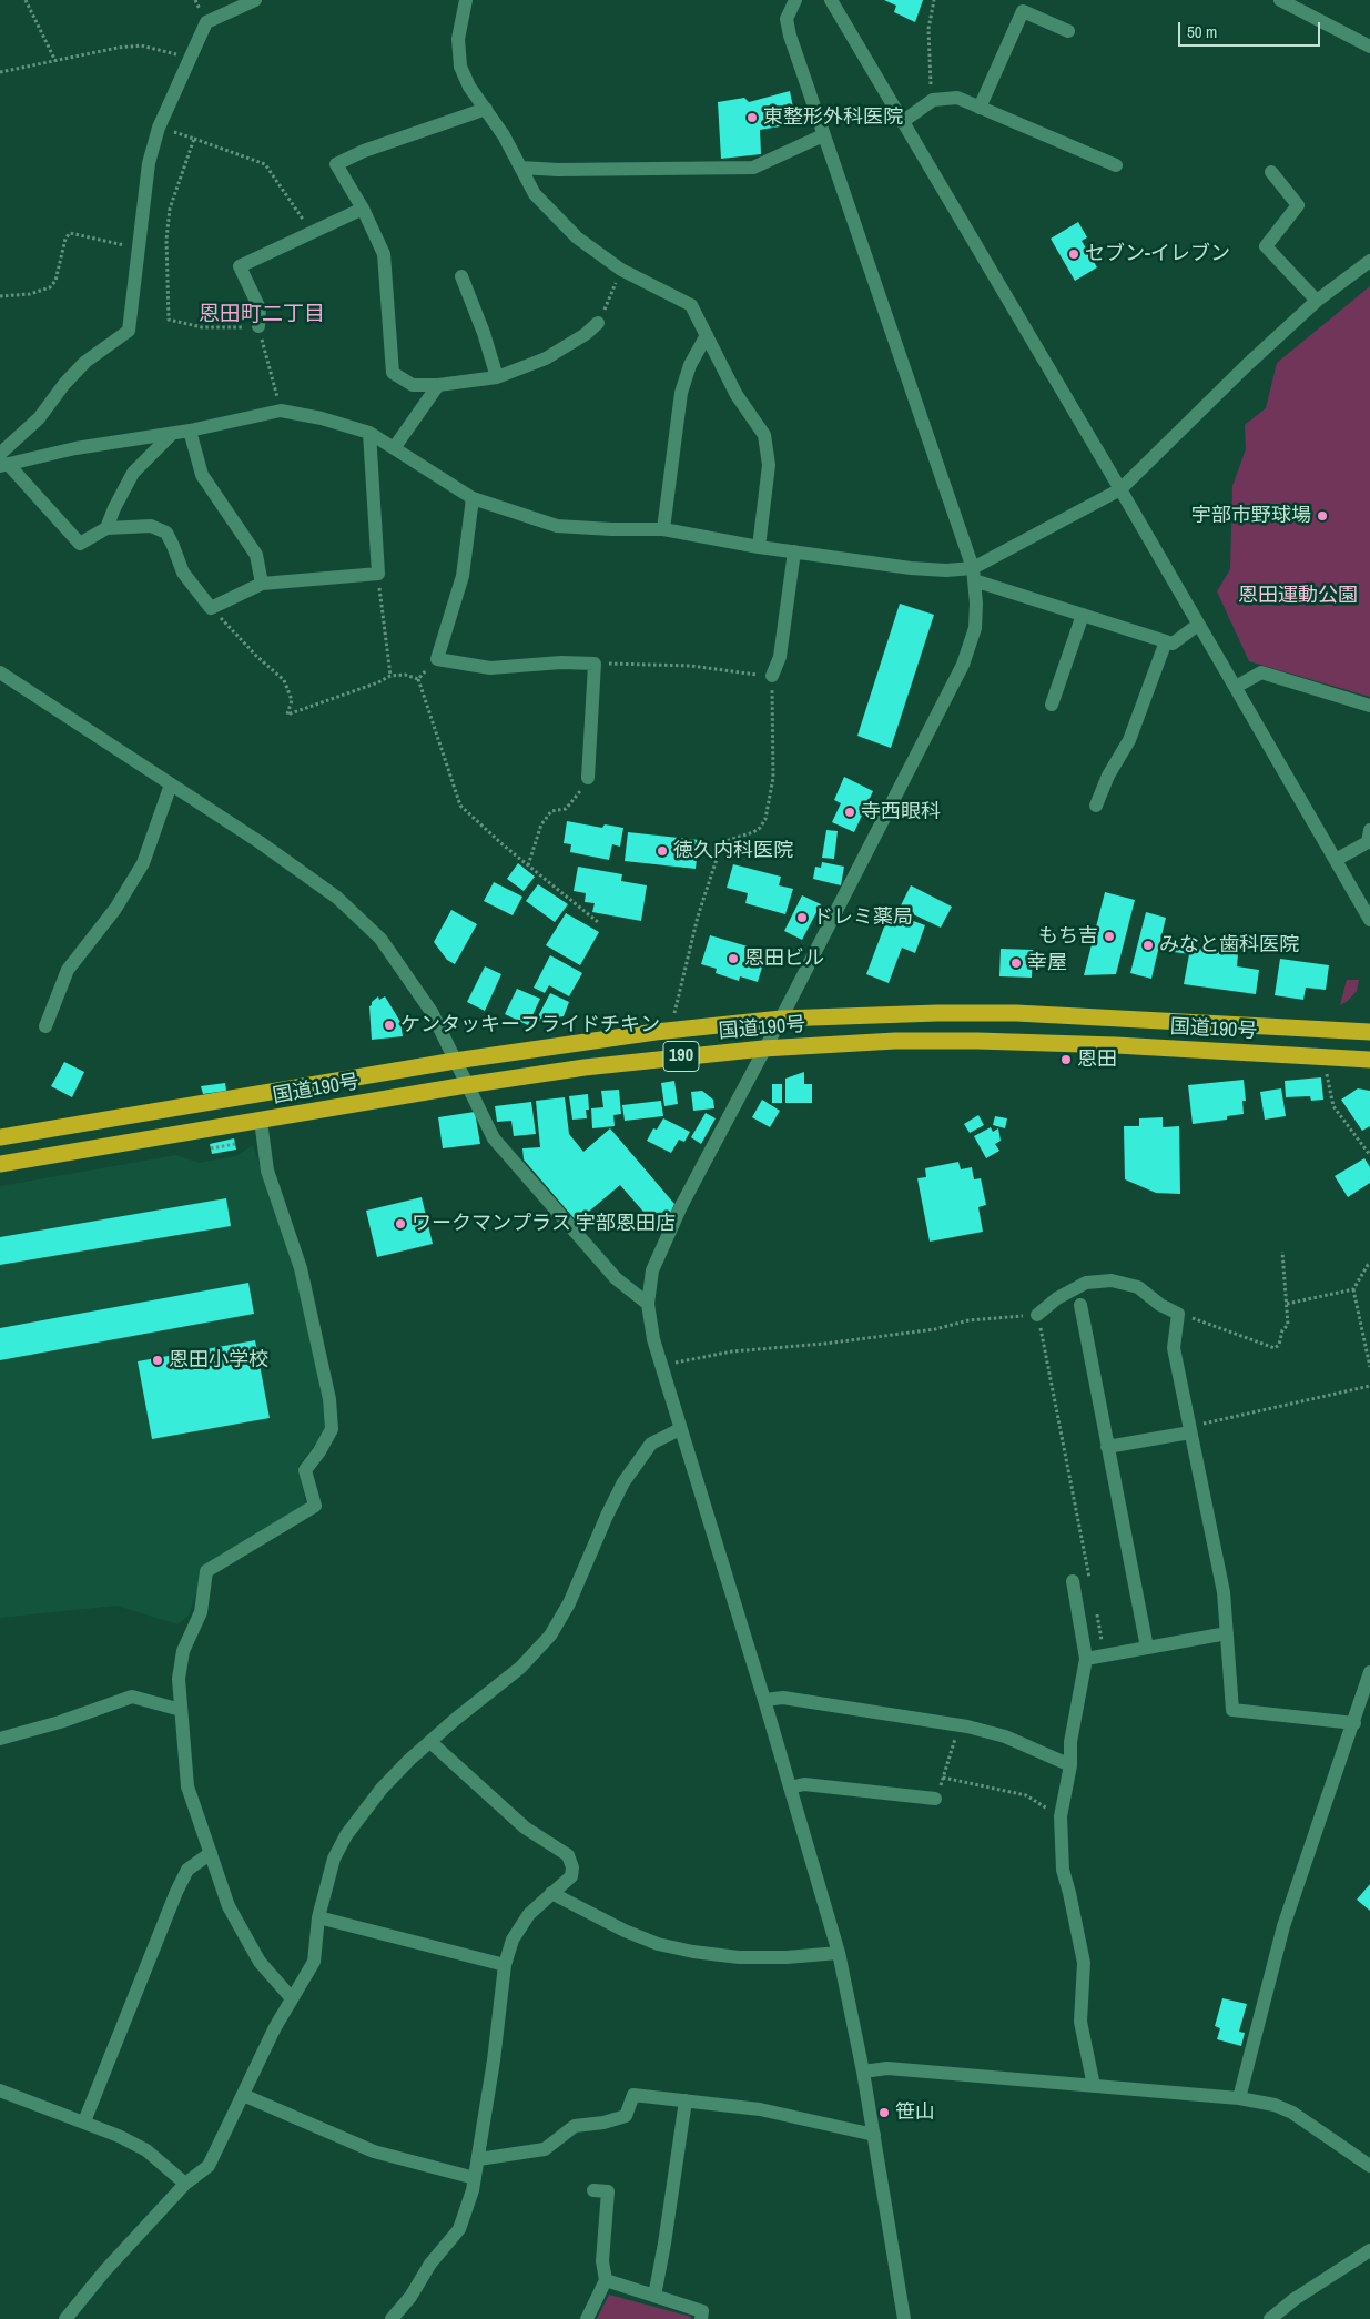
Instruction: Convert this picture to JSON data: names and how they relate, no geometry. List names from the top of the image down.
{
  "streets": {
    "highway": ["国道190号", "190"]
  },
  "districts": ["恩田町二丁目"],
  "parks": ["恩田運動公園"],
  "places": [
    "東整形外科医院",
    "セブン-イレブン",
    "宇部市野球場",
    "寺西眼科",
    "徳久内科医院",
    "ドレミ薬局",
    "もち吉",
    "みなと歯科医院",
    "恩田ビル",
    "幸屋",
    "ケンタッキーフライドチキン",
    "恩田",
    "ワークマンプラス 宇部恩田店",
    "恩田小学校",
    "笹山"
  ],
  "scale_bar": "50 m"
}
